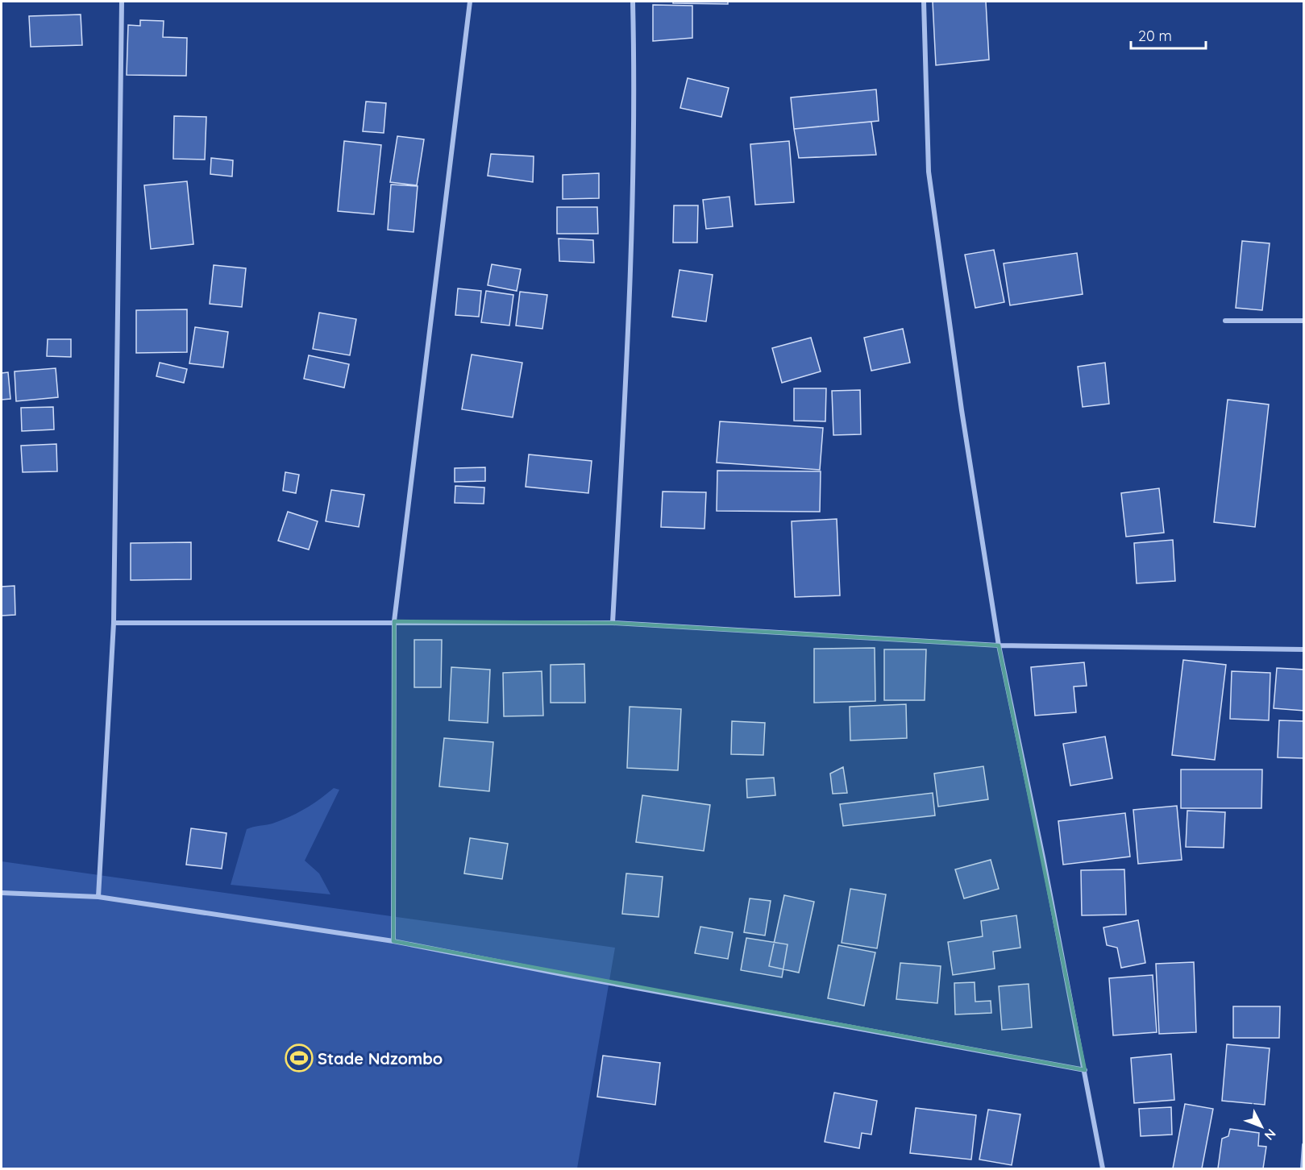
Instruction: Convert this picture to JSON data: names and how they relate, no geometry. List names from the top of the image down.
{
  "places": {
    "sports": ["Stade Ndzombo"]
  },
  "scale_bar": "20 m",
  "north": "bottom right"
}
